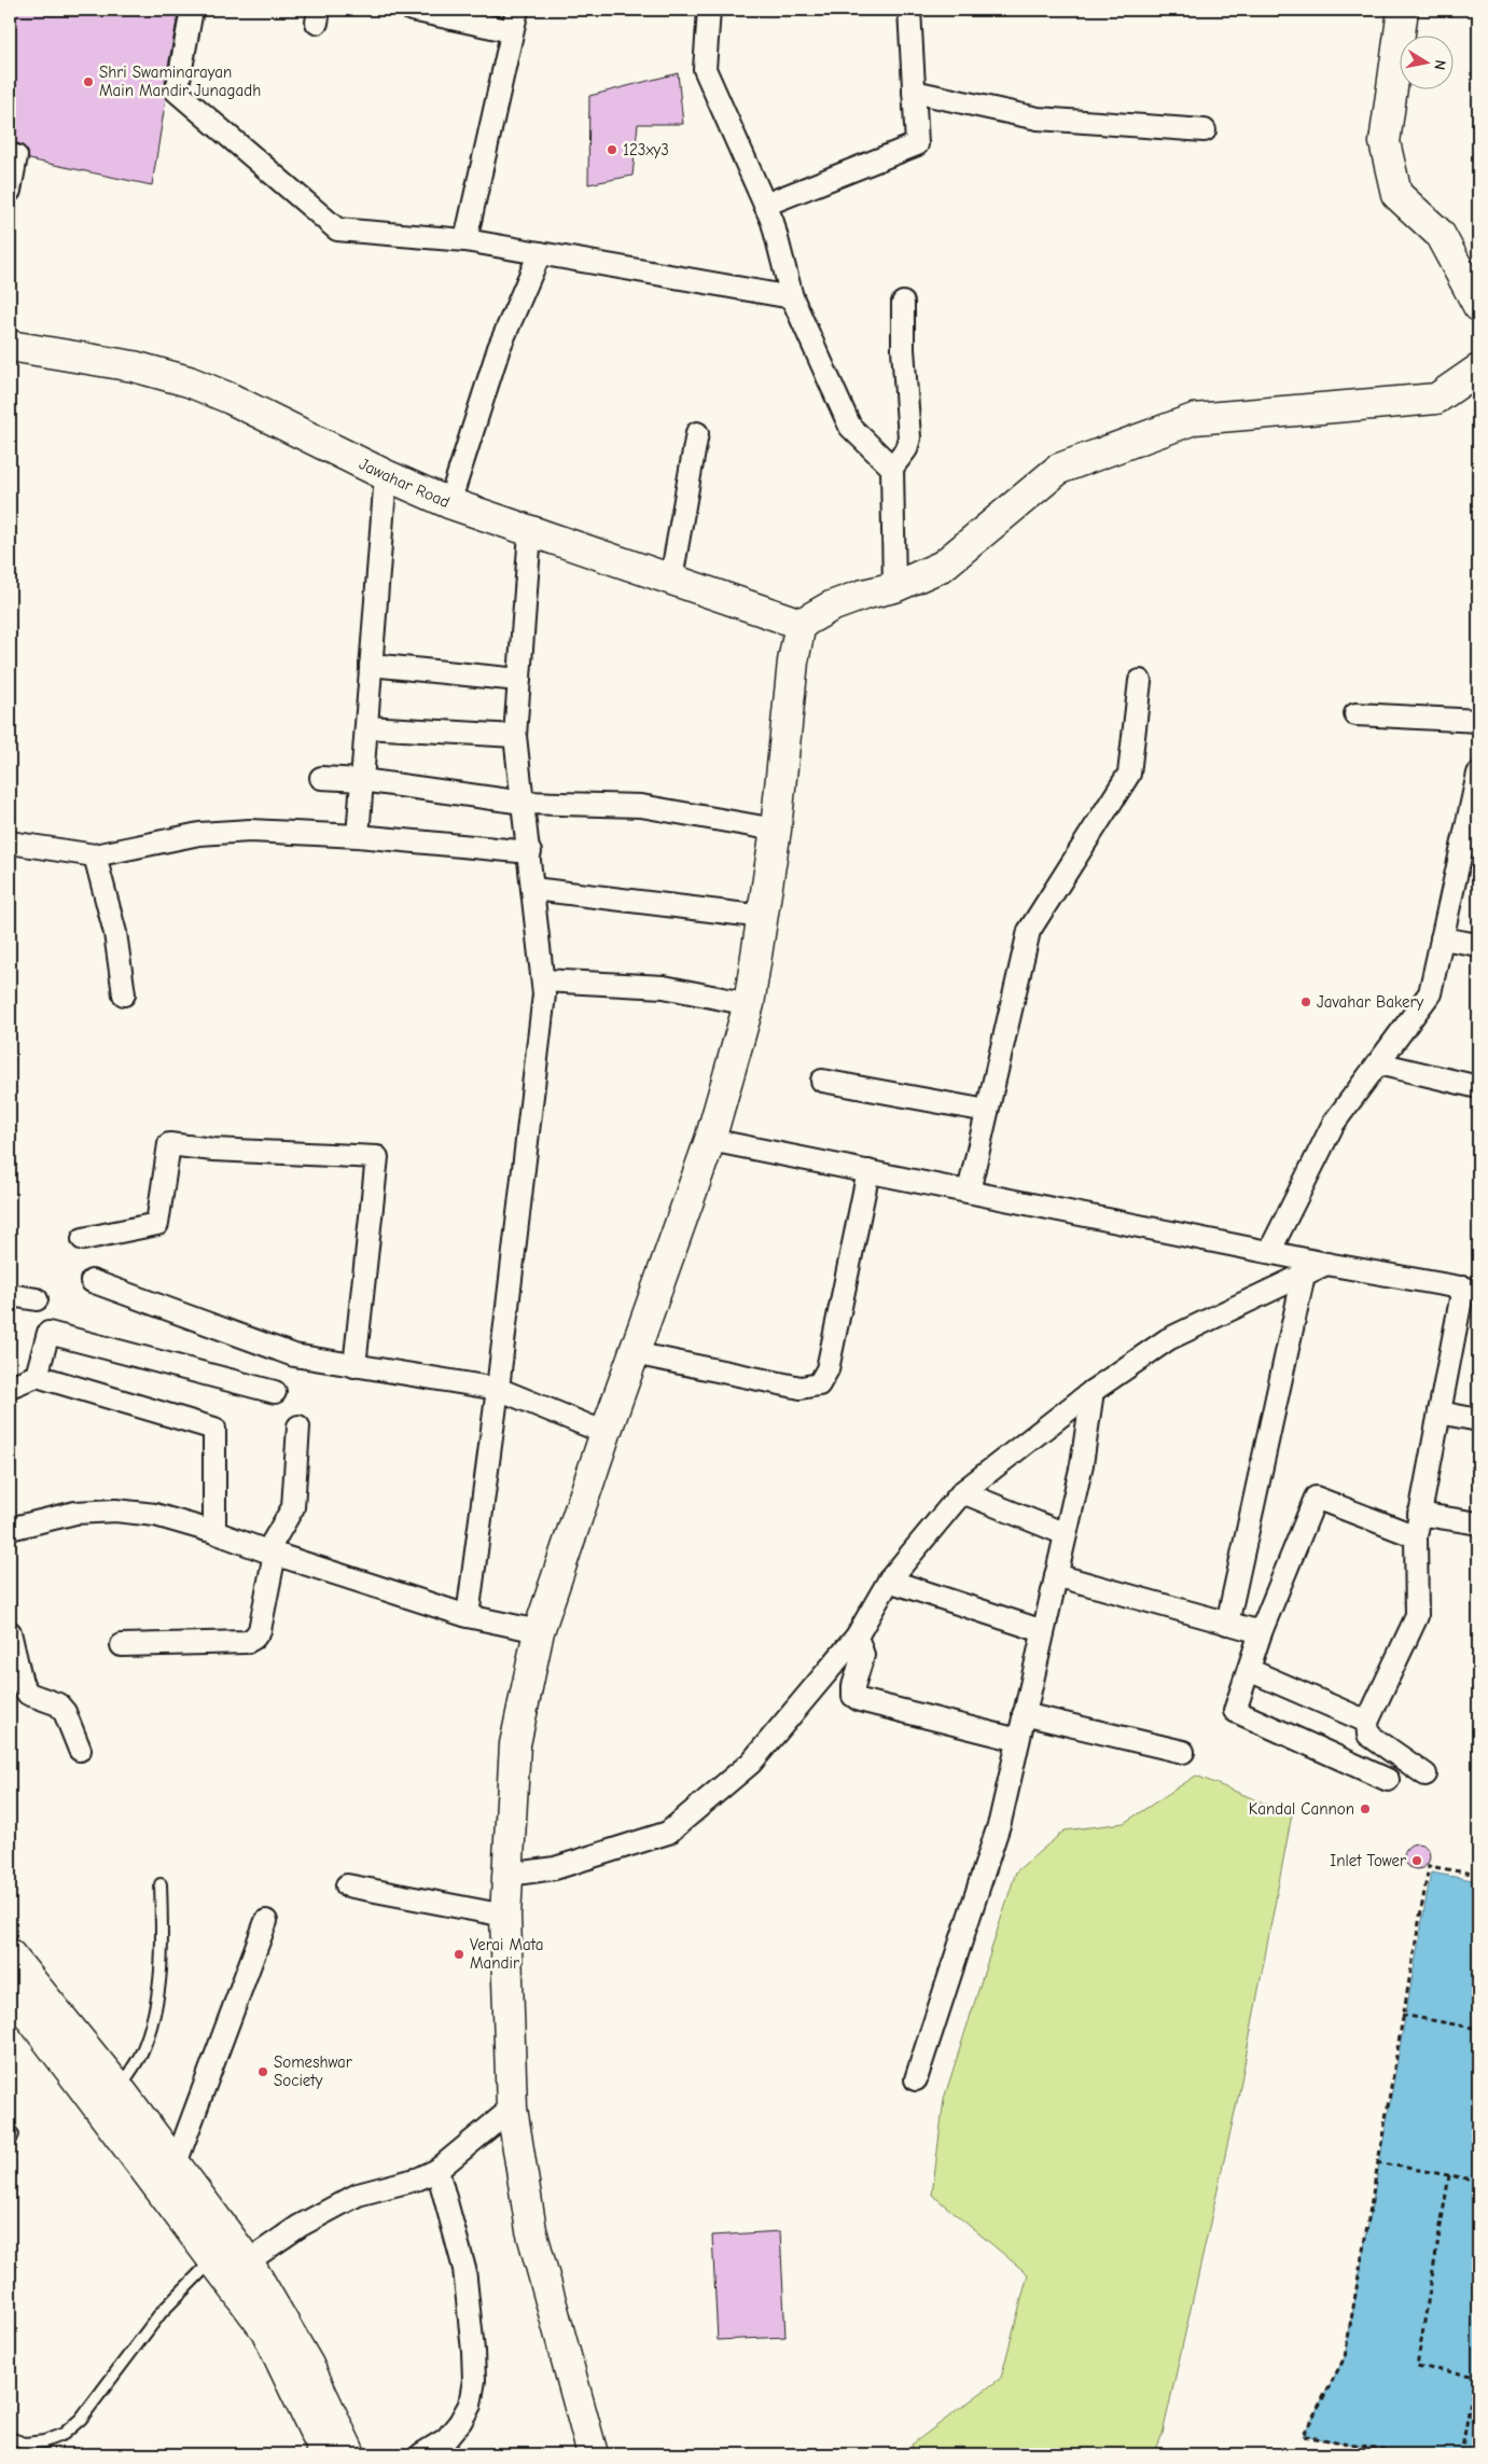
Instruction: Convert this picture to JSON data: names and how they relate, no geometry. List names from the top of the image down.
{
  "streets": {
    "street": ["Jawahar Road"]
  },
  "places": [
    "Shri Swaminarayan Main Mandir Junagadh",
    "123xy3",
    "Javahar Bakery",
    "Kandal Cannon",
    "Inlet Tower",
    "Verai Mata Mandir",
    "Someshwar Society"
  ],
  "north": "right"
}
